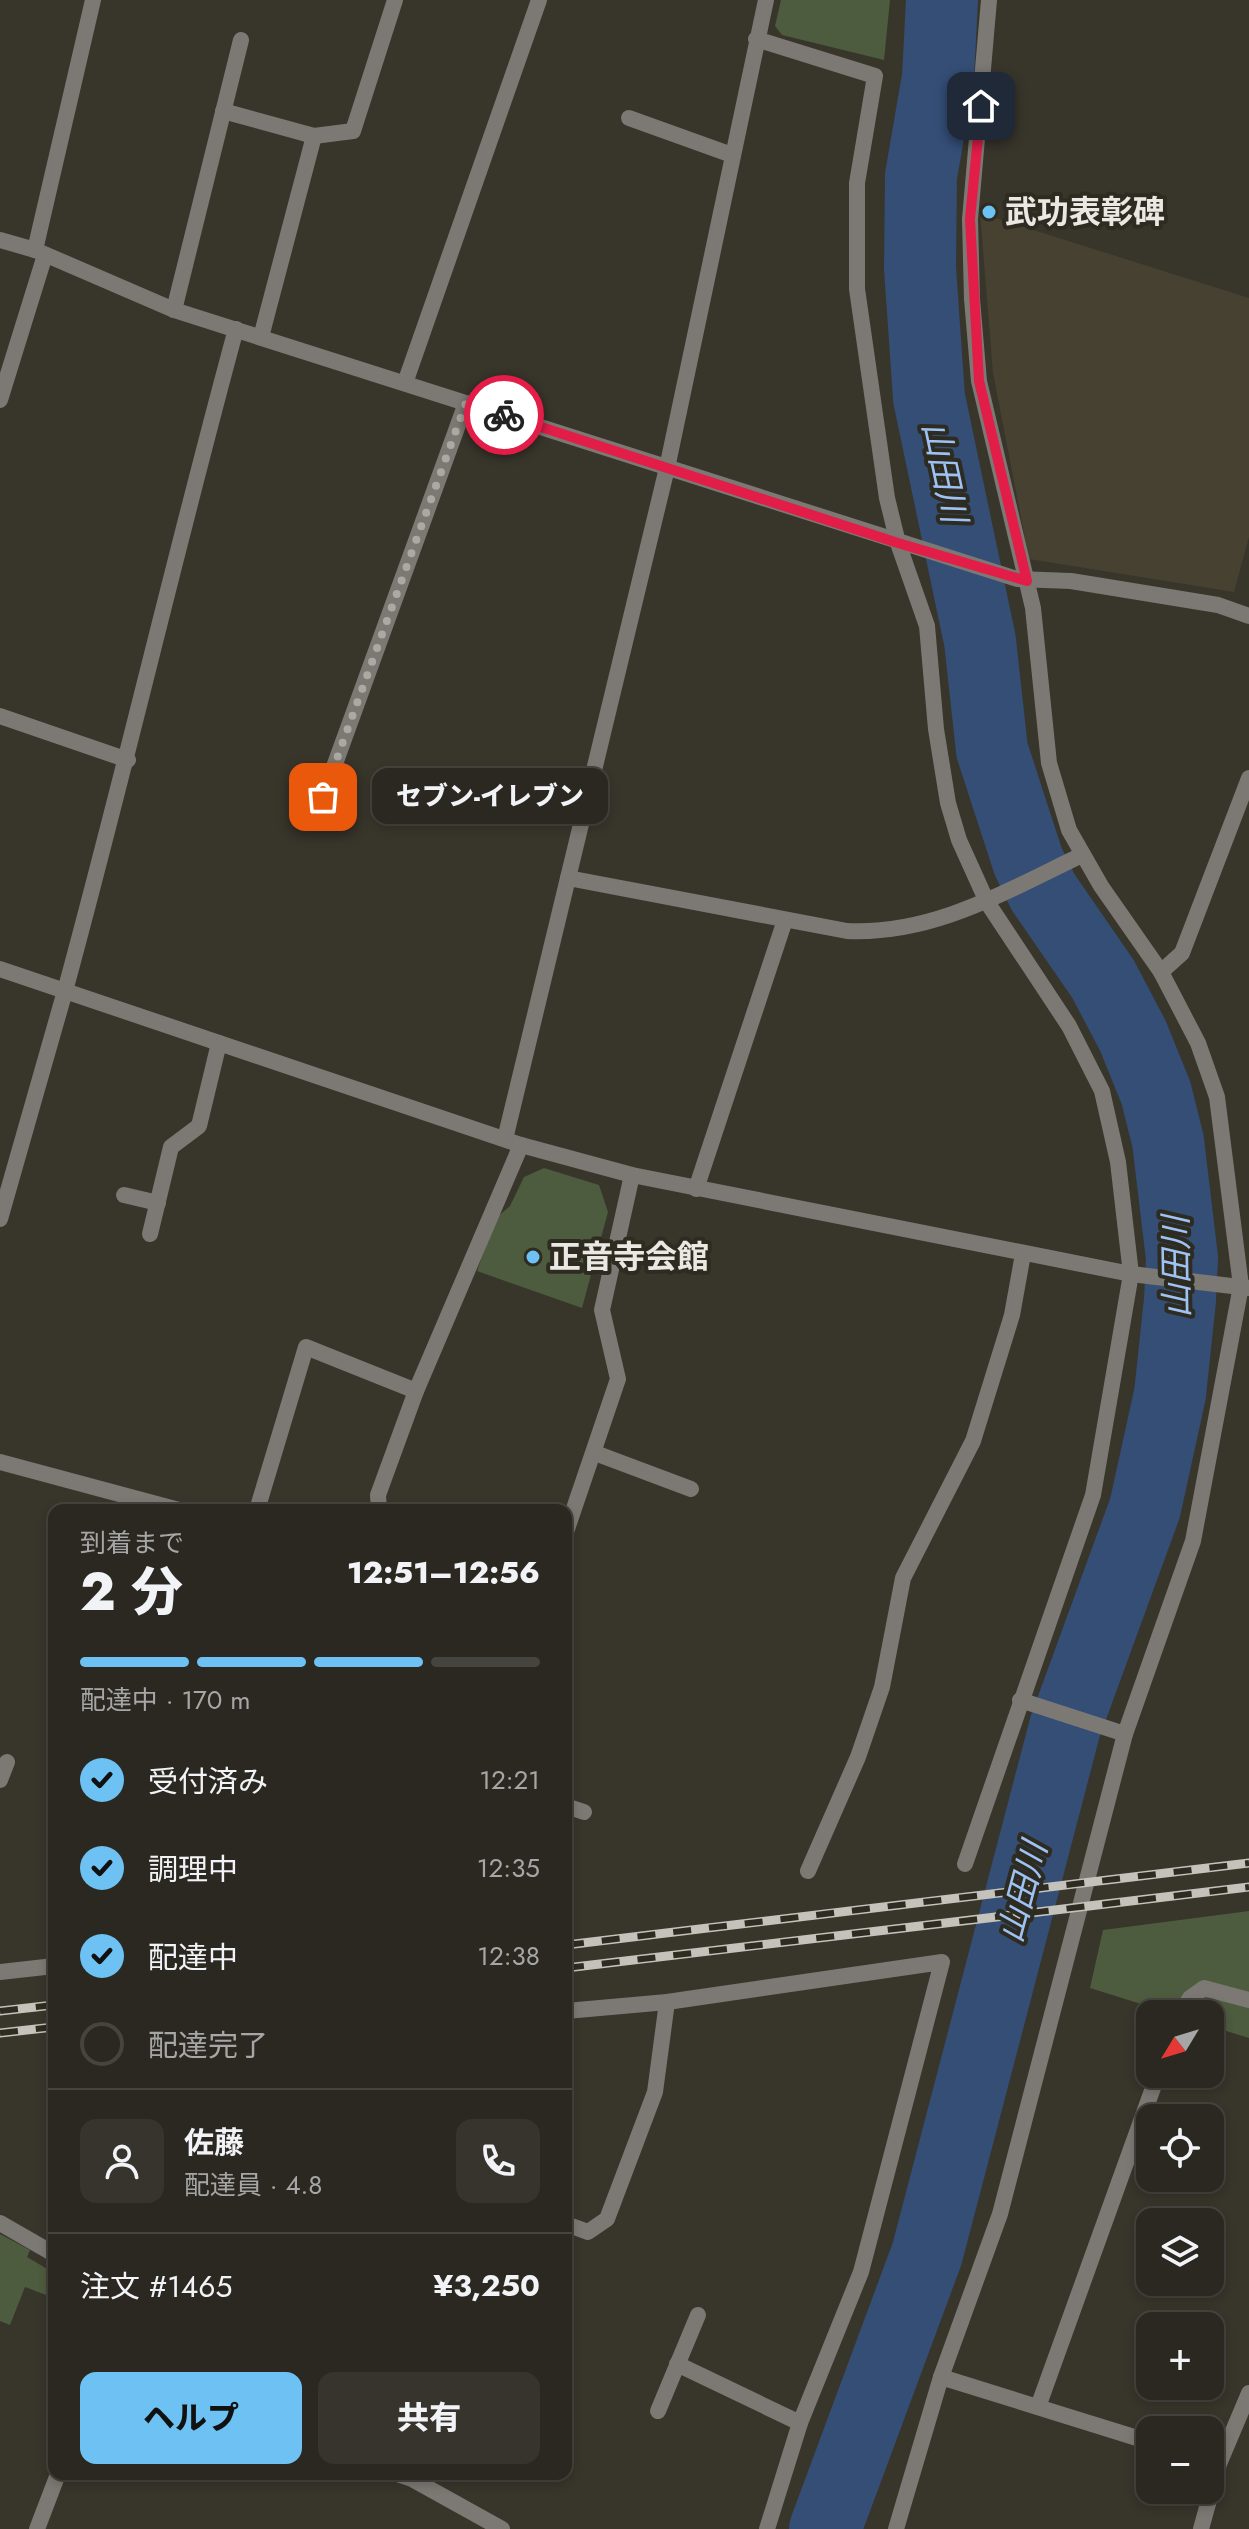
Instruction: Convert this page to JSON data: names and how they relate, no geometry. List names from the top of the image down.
{
  "water": ["山田川"],
  "places": ["武功表彰碑", "セブン-イレブン", "正音寺会館"],
  "north": "bottom left",
  "page": {
    "bubble": "セブン-イレブン",
    "heading": ["2 分", "到着まで", "12:51–12:56"],
    "panel": [
      "佐藤",
      "配達員 · 4.8",
      "注文 #1465",
      "¥3,250"
    ],
    "bar": "配達中 · 170 m",
    "list": [
      ["受付済み", "12:21"],
      ["調理中", "12:35"],
      ["配達中", "12:38"],
      "配達完了"
    ],
    "map_buttons": ["+", "−"],
    "buttons": ["ヘルプ", "共有"]
  }
}
